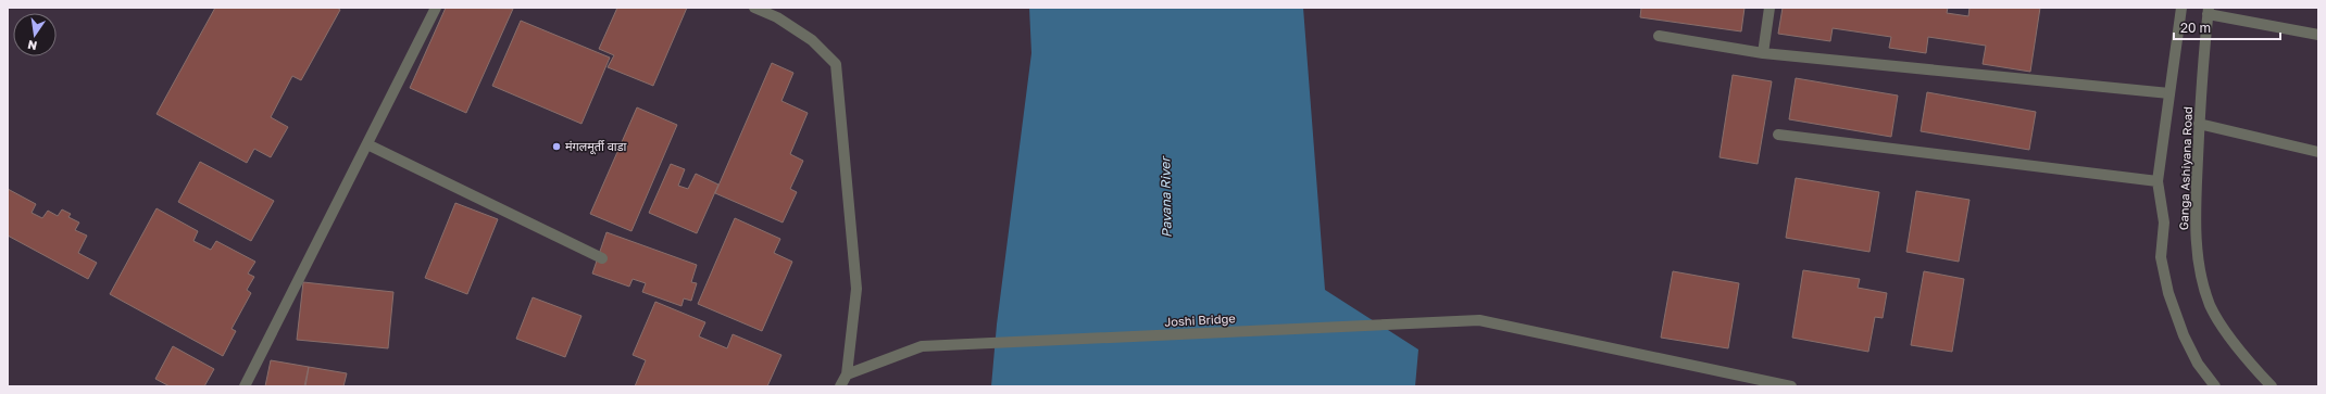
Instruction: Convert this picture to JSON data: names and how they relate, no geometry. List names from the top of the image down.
{
  "streets": {
    "street": ["Ganga Ashiyana Road", "Joshi Bridge"]
  },
  "water": ["Pavana River"],
  "places": ["मंगलमूर्ती वाडा"],
  "scale_bar": "20 m",
  "north": "bottom"
}
